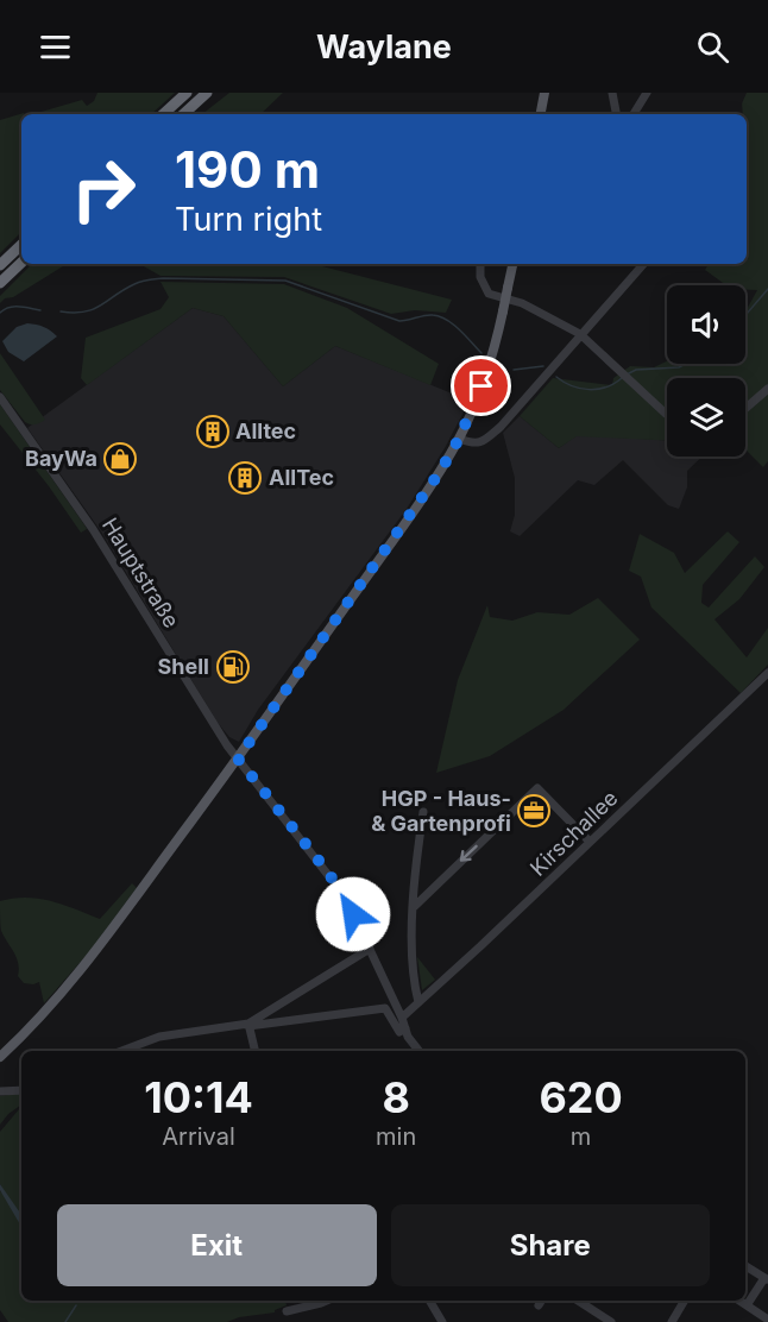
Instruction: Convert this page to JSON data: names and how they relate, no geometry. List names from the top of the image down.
{
  "streets": {
    "street": ["Hauptstraße", "Kirschallee"]
  },
  "crossings": [
    ["Hauptstraße", "Kirschallee"]
  ],
  "places": {
    "building": ["Alltec", "AllTec"],
    "shop": ["BayWa"],
    "fuel station": ["Shell"],
    "office": ["HGP - Haus- & Gartenprofi"]
  },
  "page": {
    "header": "Waylane",
    "turn": ["190 m", "Turn right"],
    "eta": [
      "10:14",
      "Arrival",
      "8",
      "min",
      "620",
      "m"
    ],
    "buttons": ["Exit", "Share"]
  }
}
